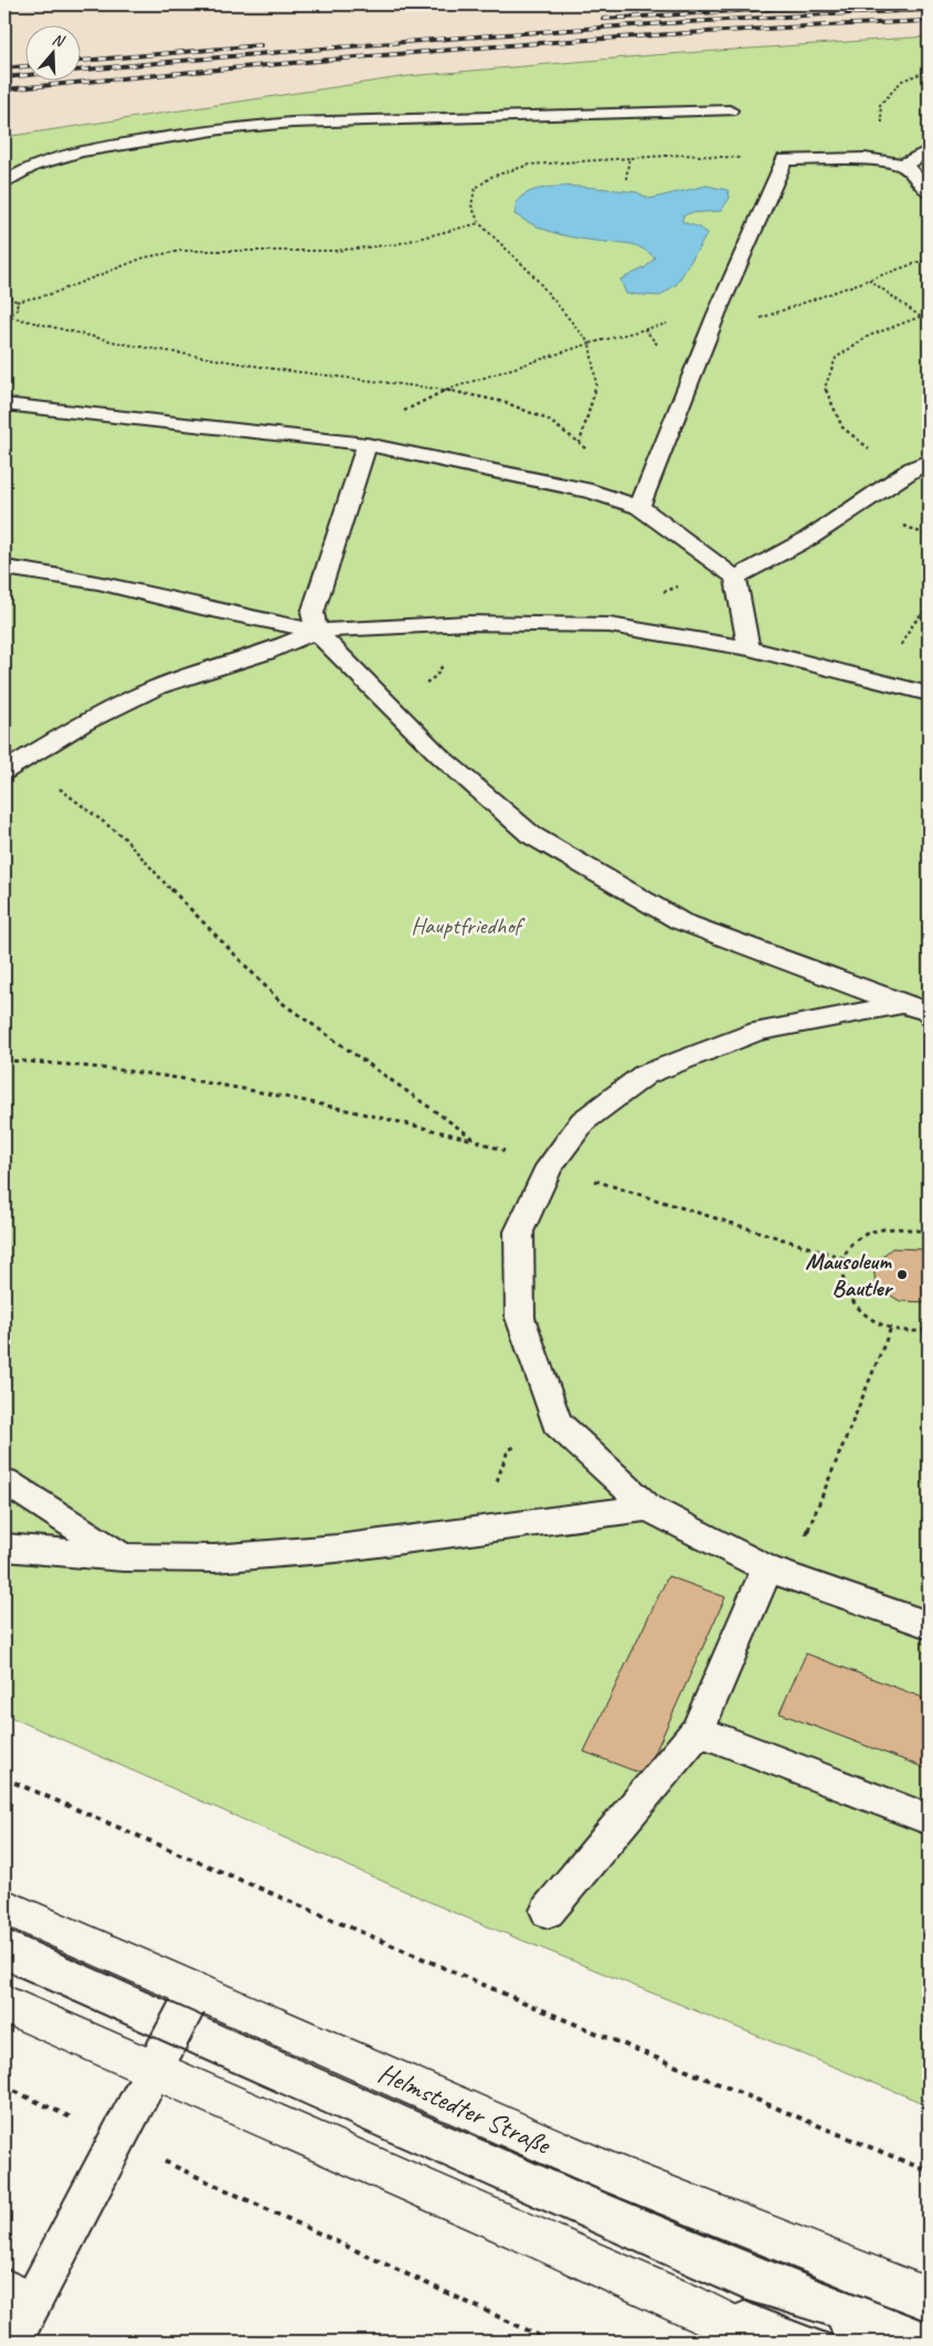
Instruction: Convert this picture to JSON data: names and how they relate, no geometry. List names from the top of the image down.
{
  "streets": {
    "main road": ["Helmstedter Straße"]
  },
  "parks": ["Hauptfriedhof"],
  "places": ["Mausoleum Bautler"],
  "north": "top"
}
